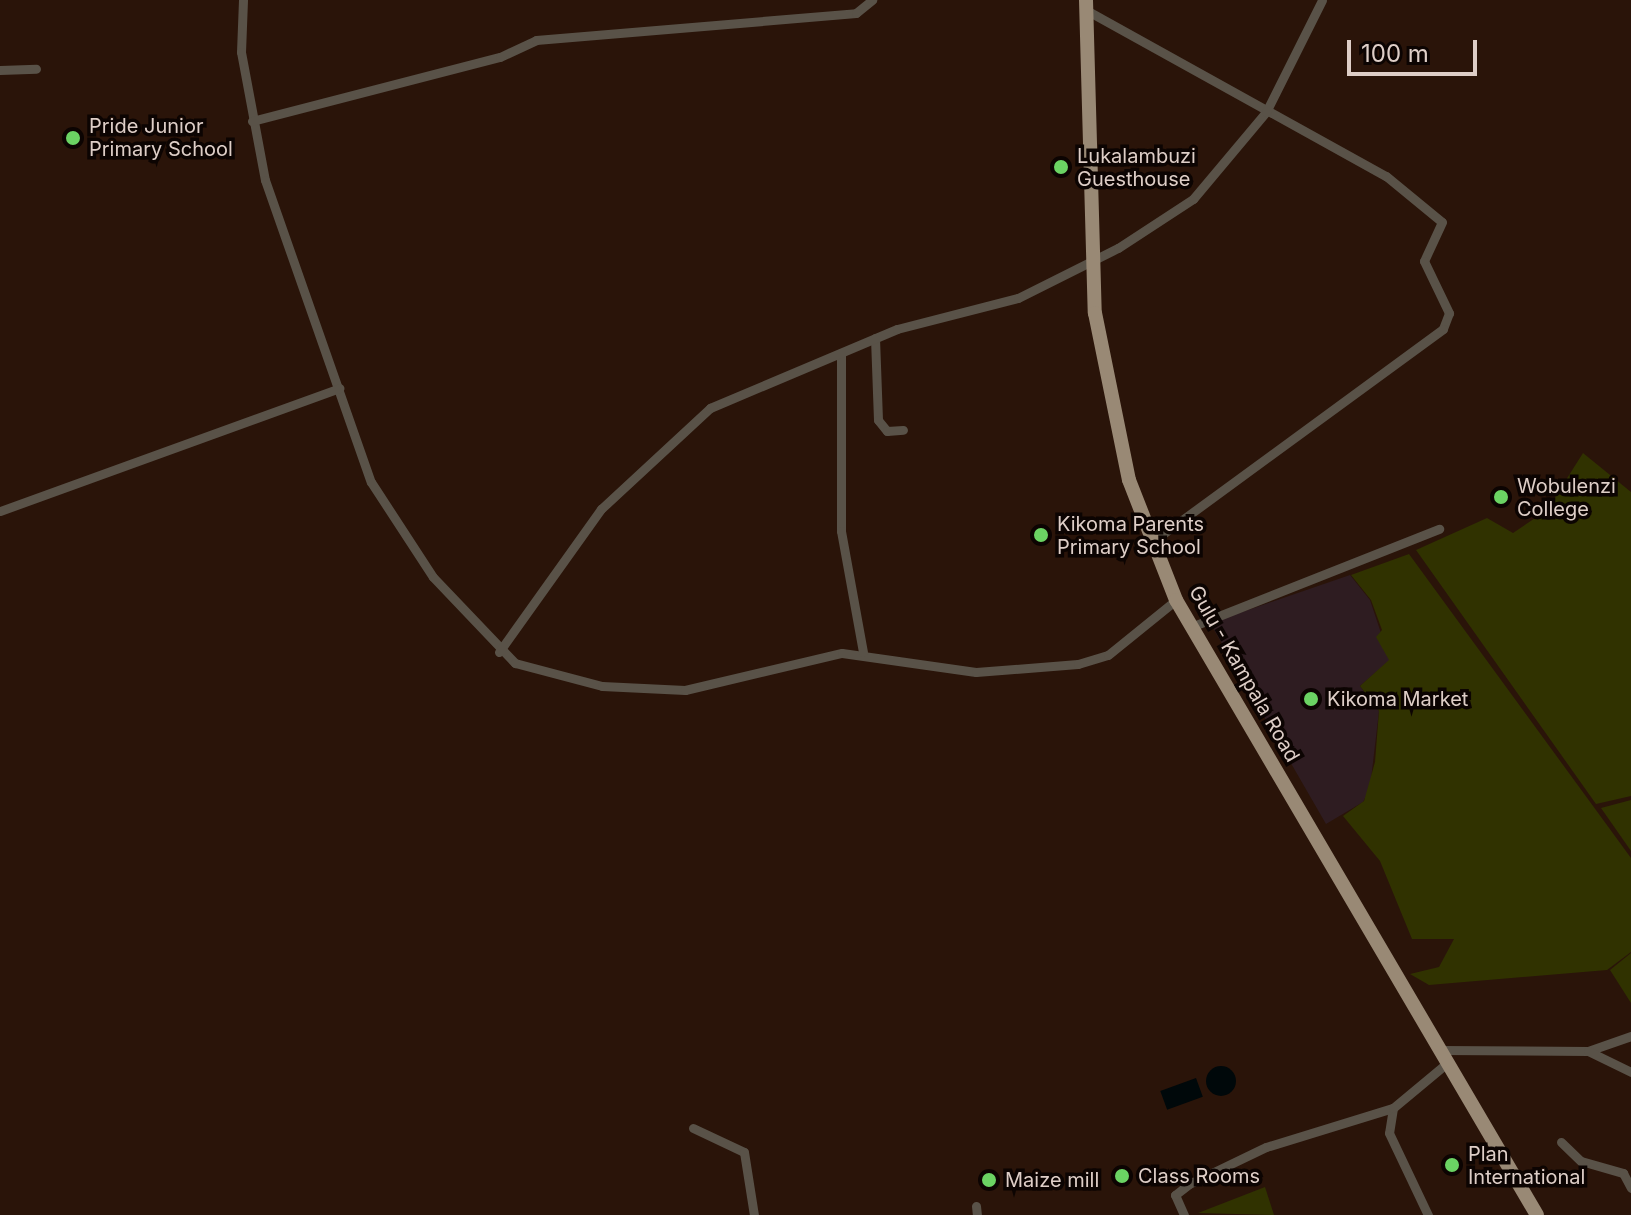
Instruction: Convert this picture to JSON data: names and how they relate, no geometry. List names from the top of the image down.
{
  "streets": {
    "main road": ["Gulu - Kampala Road"]
  },
  "places": [
    "Pride Junior Primary School",
    "Lukalambuzi Guesthouse",
    "Wobulenzi College",
    "Kikoma Parents Primary School",
    "Kikoma Market",
    "Plan International",
    "Class Rooms",
    "Maize mill"
  ],
  "scale_bar": "100 m"
}
